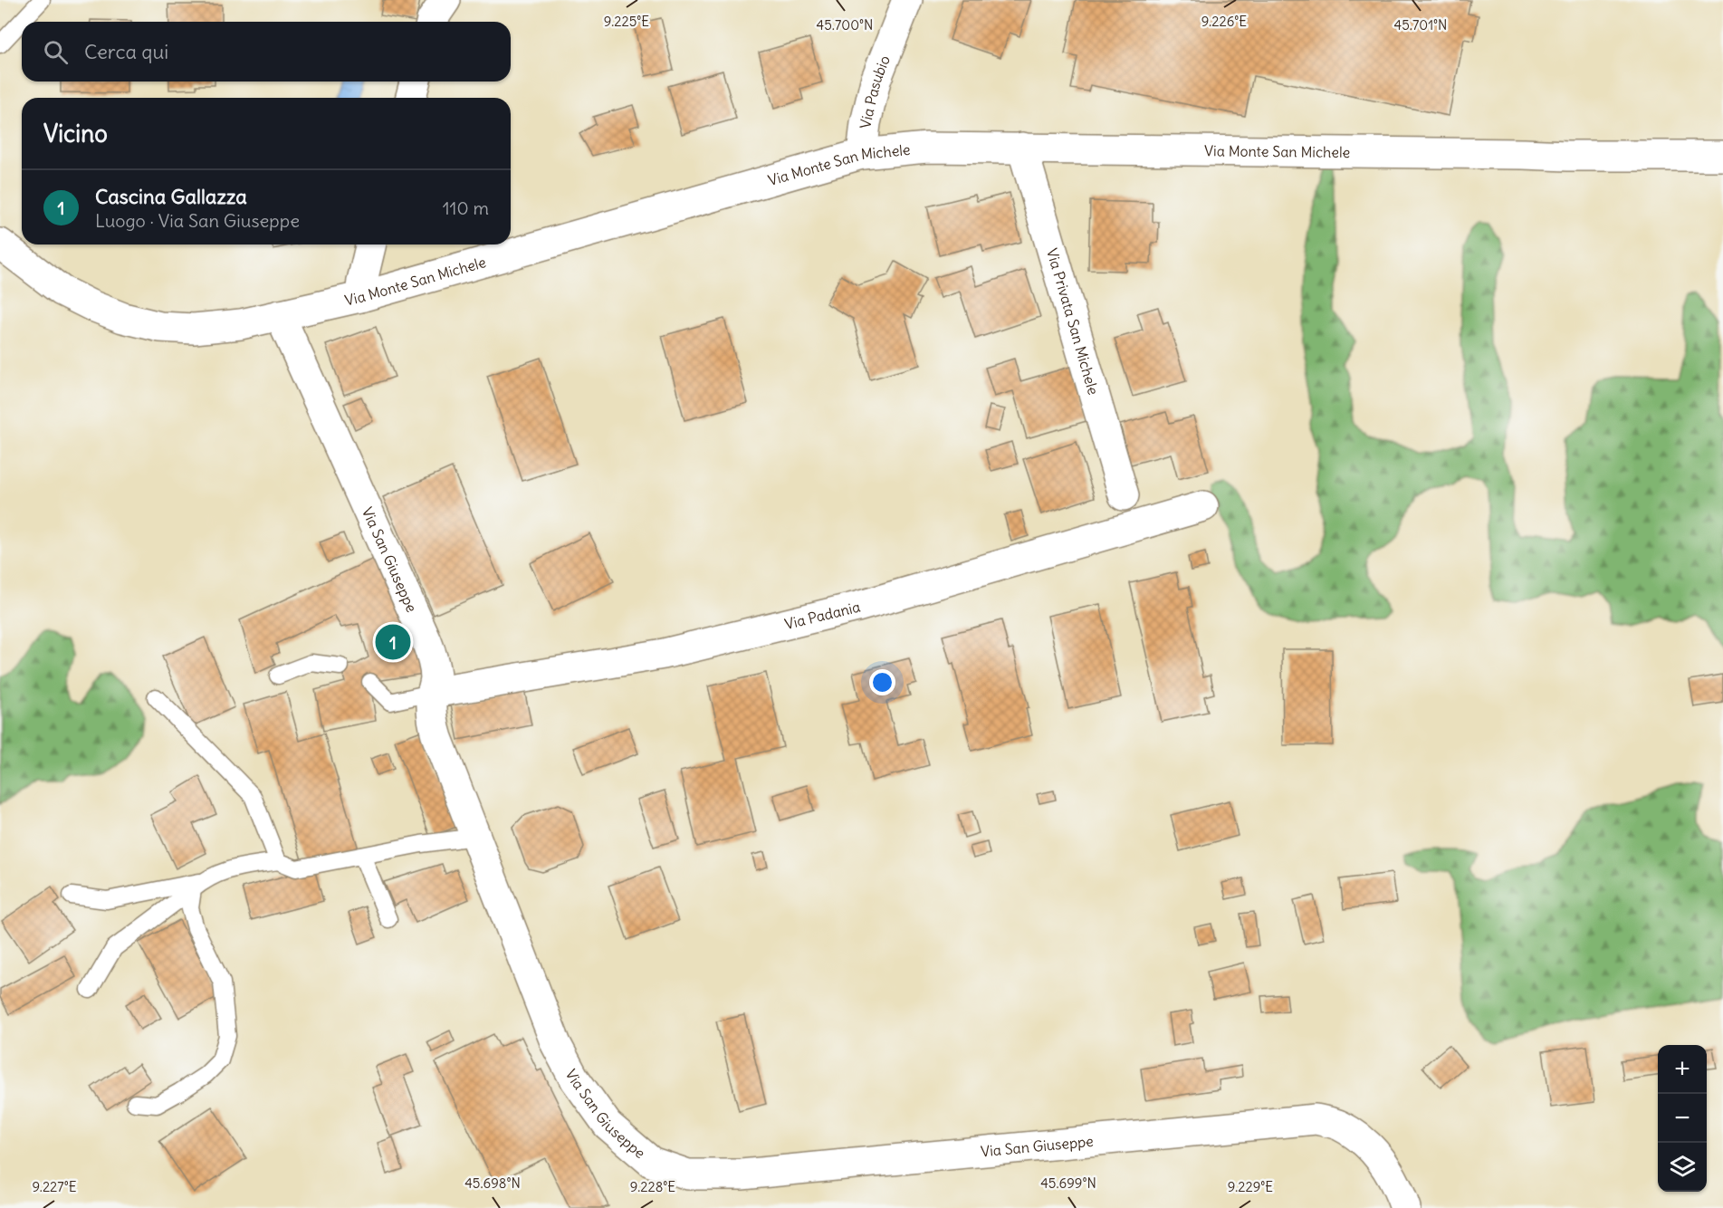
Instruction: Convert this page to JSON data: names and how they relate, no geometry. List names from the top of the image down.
{
  "streets": {
    "street": [
      "Via Pasubio",
      "Via Monte San Michele",
      "Via Privata San Michele",
      "Via San Giuseppe",
      "Via Padania"
    ]
  },
  "crossings": [
    ["Via Pasubio", "Via Monte San Michele"],
    ["Via Monte San Michele", "Via Privata San Michele"],
    ["Via Monte San Michele", "Via San Giuseppe"],
    ["Via San Giuseppe", "Via Padania"]
  ],
  "page": {
    "search": "Cerca qui",
    "heading": "Vicino",
    "list": [
      {
        "mark": "1",
        "name": "Cascina Gallazza",
        "note": "Luogo · Via San Giuseppe",
        "value": "110 m"
      }
    ],
    "pins": "1",
    "map_buttons": ["+", "−"]
  },
  "coordinates": [
    "9.225°E",
    "9.226°E",
    "45.700°N",
    "45.701°N",
    "45.698°N",
    "45.699°N",
    "9.227°E",
    "9.228°E",
    "9.229°E"
  ]
}
